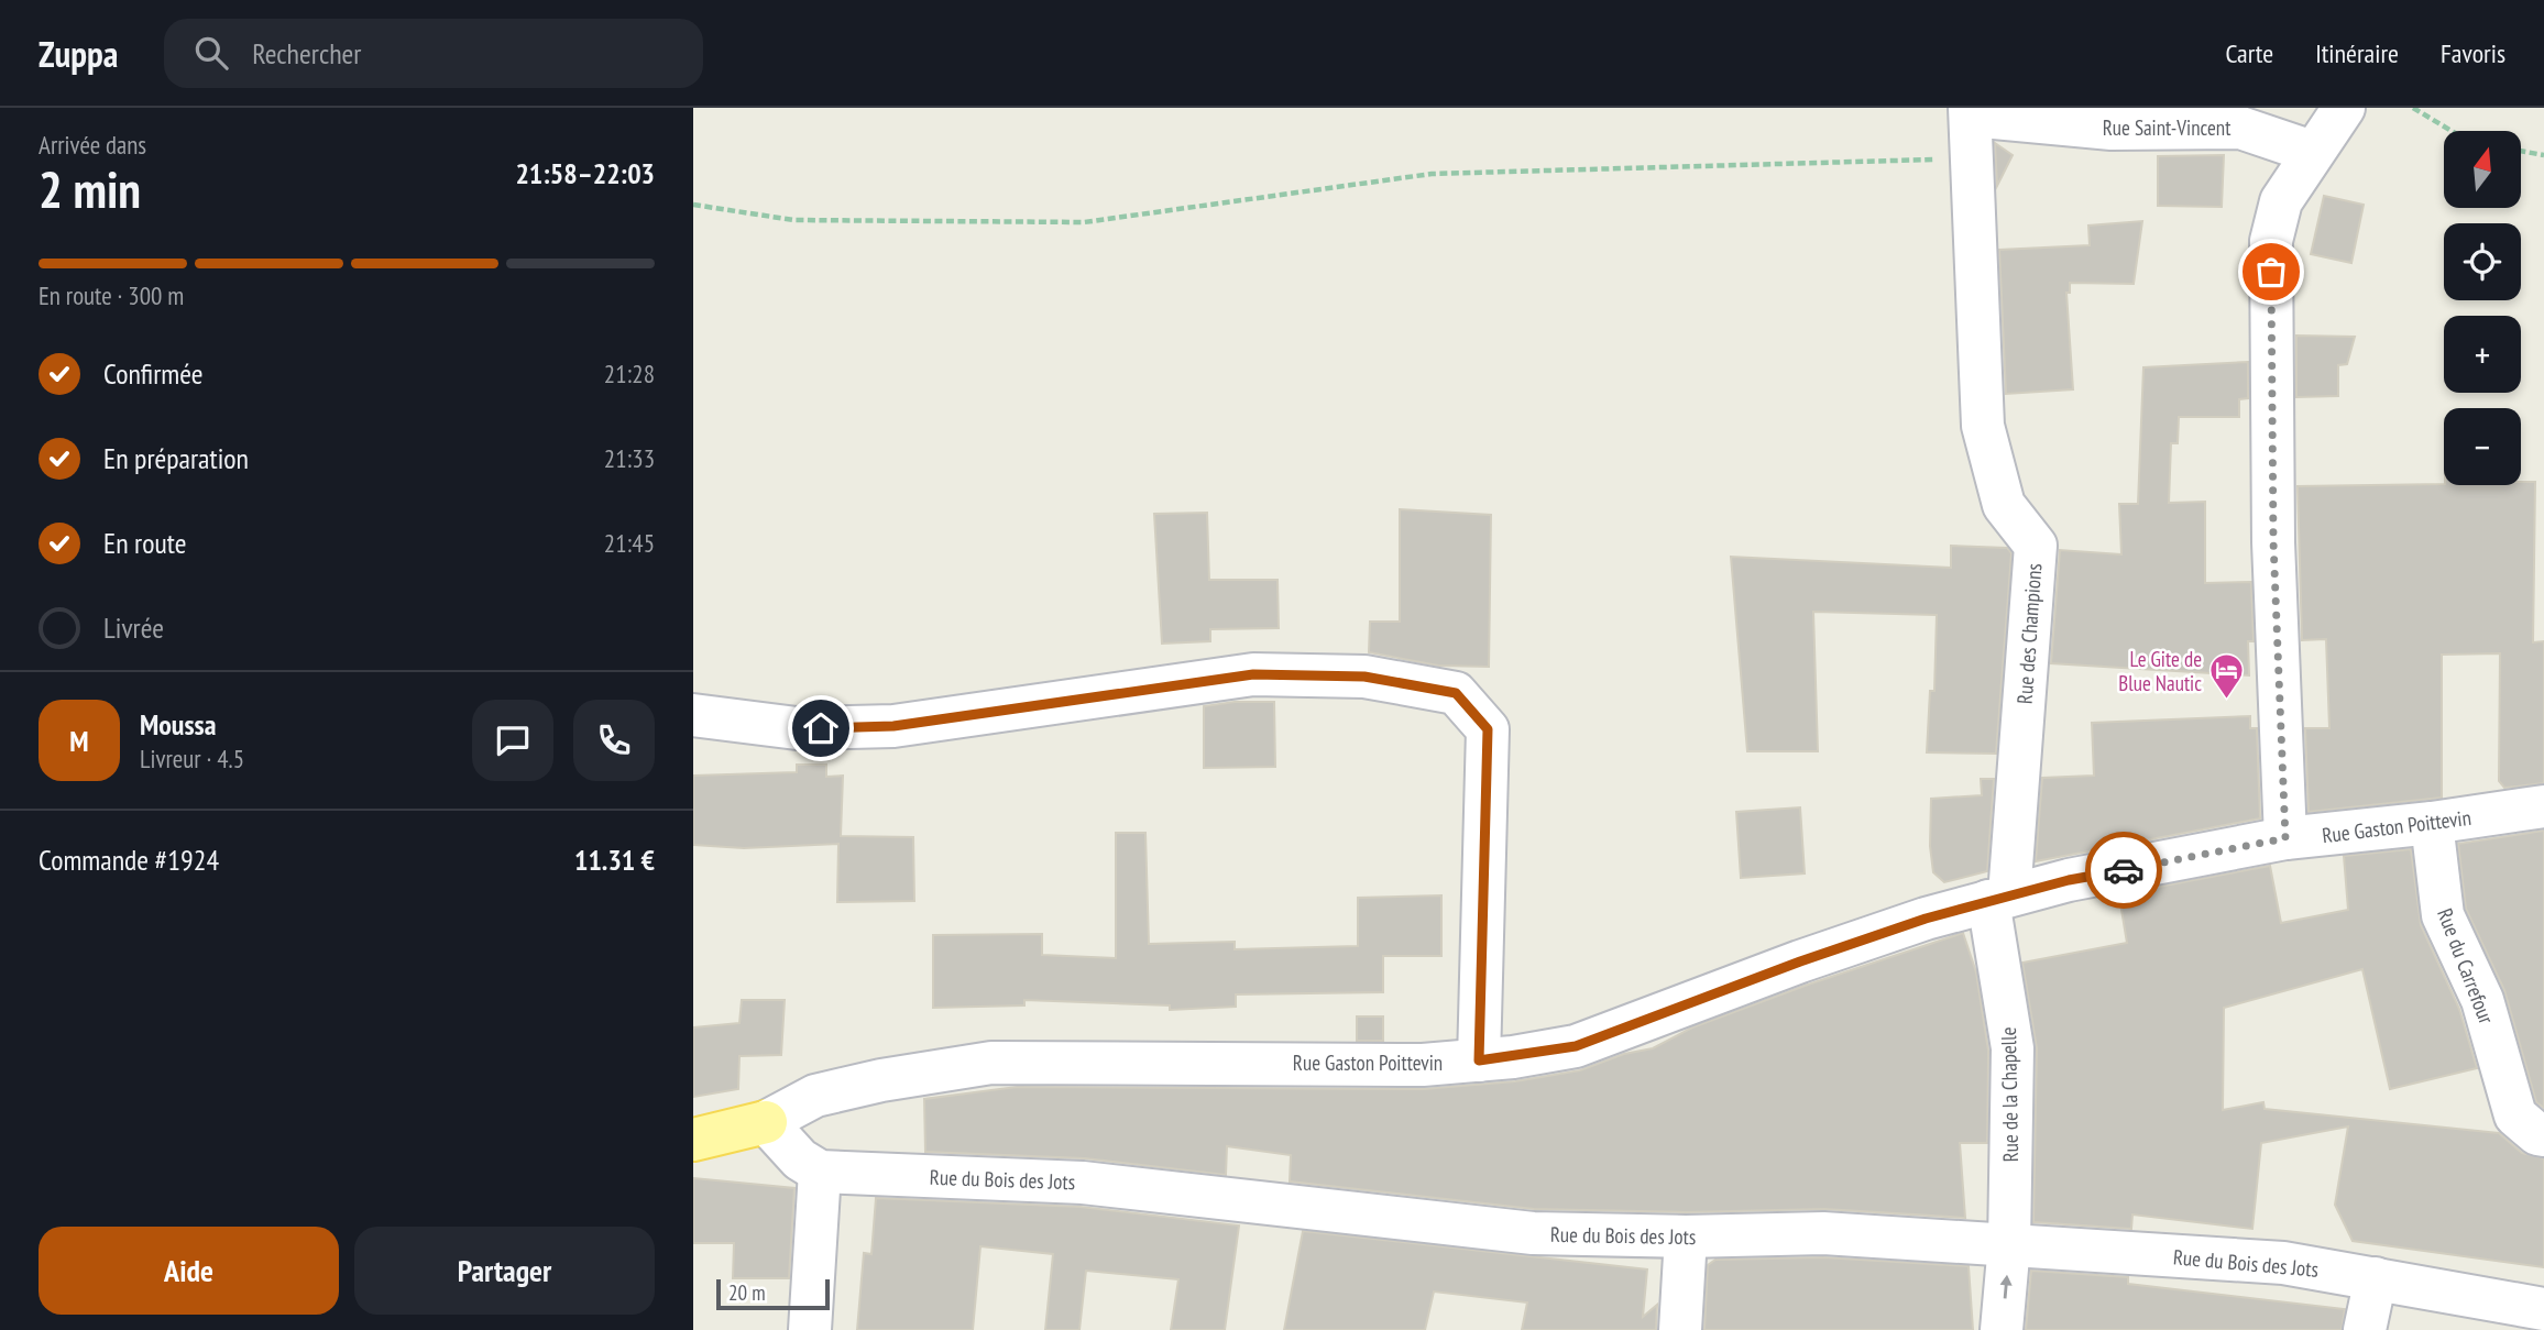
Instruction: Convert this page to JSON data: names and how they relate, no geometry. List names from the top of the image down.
{
  "streets": {
    "street": [
      "Rue Saint-Vincent",
      "Rue des Champions",
      "Rue Gaston Poittevin",
      "Rue du Carrefour",
      "Rue de la Chapelle",
      "Rue du Bois des Jots"
    ]
  },
  "crossings": [
    ["Rue Saint-Vincent", "Rue des Champions"],
    ["Rue des Champions", "Rue Gaston Poittevin"],
    ["Rue des Champions", "Rue de la Chapelle"],
    ["Rue Gaston Poittevin", "Rue du Carrefour"],
    ["Rue Gaston Poittevin", "Rue de la Chapelle"],
    ["Rue de la Chapelle", "Rue du Bois des Jots"]
  ],
  "places": {
    "hotel": ["Le Gite de Blue Nautic"]
  },
  "scale_bar": "20 m",
  "north": "top",
  "page": {
    "header": "Zuppa",
    "search": "Rechercher",
    "nav": ["Carte", "Itinéraire", "Favoris"],
    "heading": ["2 min", "Arrivée dans", "21:58–22:03"],
    "panel": [
      "Moussa",
      "Livreur · 4.5",
      "Commande #1924",
      "11.31 €"
    ],
    "map_buttons": ["+", "−"],
    "bar": "En route · 300 m",
    "list": [
      ["Confirmée", "21:28"],
      ["En préparation", "21:33"],
      ["En route", "21:45"],
      "Livrée"
    ],
    "round": "M",
    "buttons": ["Aide", "Partager"],
    "scale": "20 m"
  }
}
